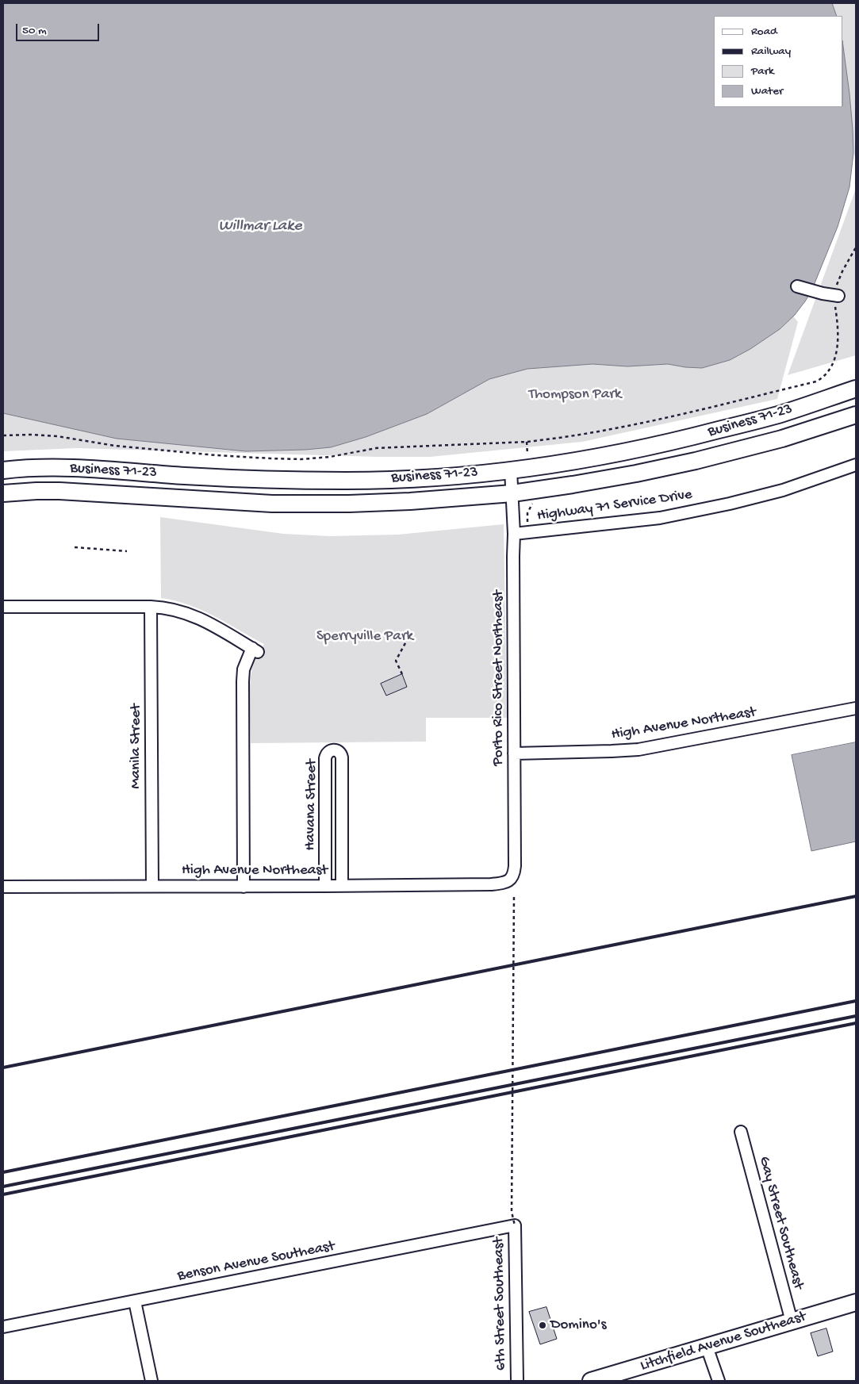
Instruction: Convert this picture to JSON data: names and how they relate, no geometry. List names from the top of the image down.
{
  "streets": {
    "highway": ["Business 71-23", "Litchfield Avenue Southeast"],
    "street": [
      "Highway 71 Service Drive",
      "Porto Rico Street Northeast",
      "High Avenue Northeast",
      "Manila Street",
      "Havana Street",
      "Gay Street Southeast",
      "Benson Avenue Southeast",
      "6th Street Southeast"
    ]
  },
  "crossings": [
    ["Business 71-23", "Porto Rico Street Northeast"],
    ["Highway 71 Service Drive", "Porto Rico Street Northeast"],
    ["Porto Rico Street Northeast", "High Avenue Northeast"],
    ["High Avenue Northeast", "Manila Street"],
    ["High Avenue Northeast", "Havana Street"],
    ["Gay Street Southeast", "Litchfield Avenue Southeast"],
    ["Benson Avenue Southeast", "6th Street Southeast"]
  ],
  "water": ["Willmar Lake"],
  "parks": ["Thompson Park", "Sperryville Park"],
  "places": ["Domino's"],
  "legend": [
    "Road",
    "Railway",
    "Park",
    "Water"
  ],
  "scale_bar": "50 m"
}
